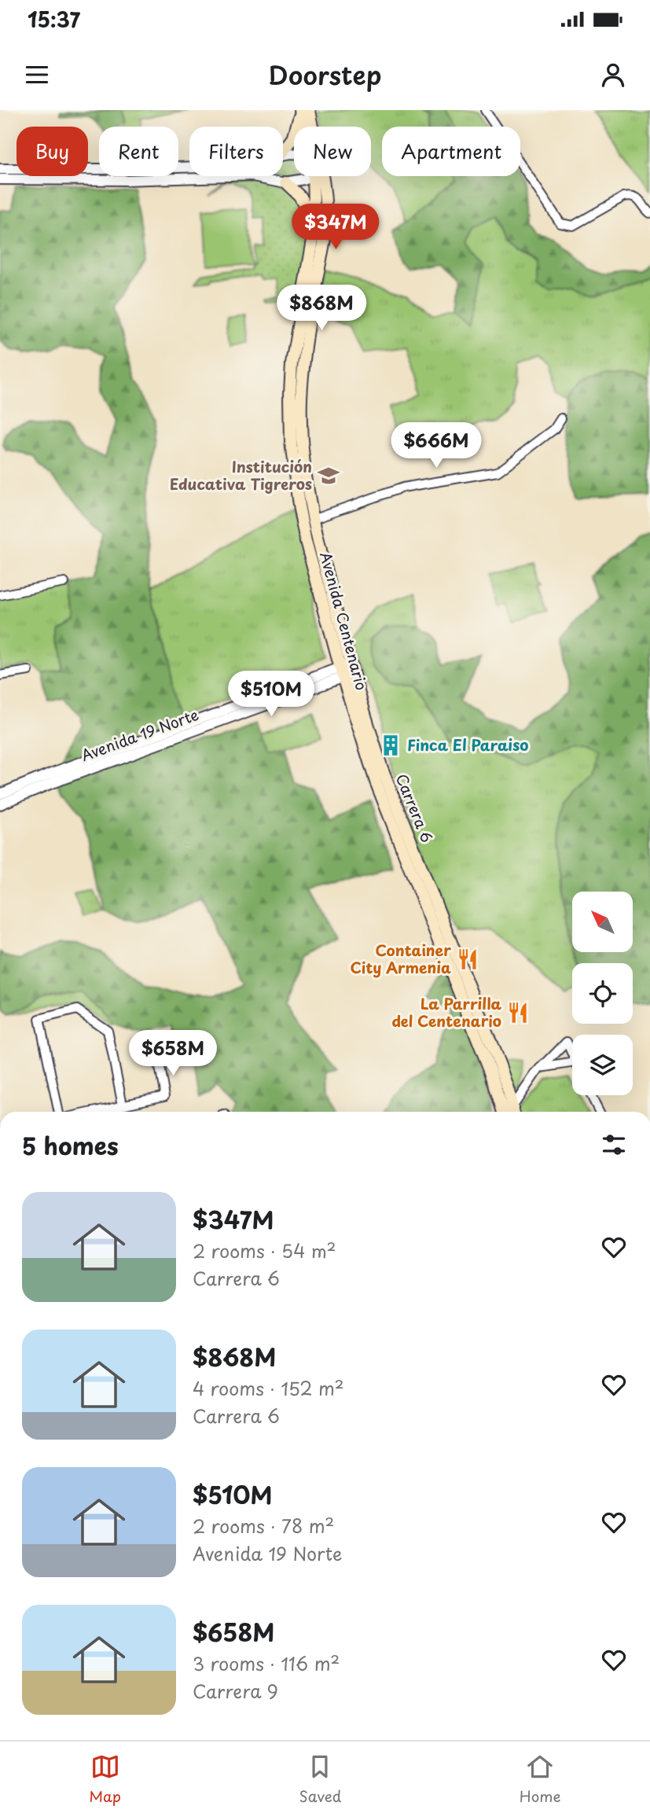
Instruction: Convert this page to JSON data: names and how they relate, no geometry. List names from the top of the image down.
{
  "streets": {
    "main road": ["Avenida Centenario", "Carrera 6"],
    "street": ["Avenida 19 Norte"]
  },
  "crossings": [
    ["Avenida Centenario", "Avenida 19 Norte"],
    ["Avenida Centenario", "Carrera 6"],
    ["Avenida 19 Norte", "Carrera 6"]
  ],
  "places": {
    "school or university": ["Institución Educativa Tigreros"],
    "building": ["Finca El Paraiso"],
    "restaurant": ["Container City Armenia", "La Parrilla del Centenario"]
  },
  "north": "top left",
  "page": {
    "status": "15:37",
    "header": "Doorstep",
    "chip": [
      "Buy",
      "Rent",
      "Filters",
      "New",
      "Apartment"
    ],
    "price": [
      "$347M",
      "$868M",
      "$666M",
      "$510M",
      "$658M"
    ],
    "heading": "5 homes",
    "list": [
      {
        "name": "$347M",
        "note": "2 rooms · 54 m² · Carrera 6"
      },
      {
        "name": "$868M",
        "note": "4 rooms · 152 m² · Carrera 6"
      },
      {
        "name": "$510M",
        "note": "2 rooms · 78 m² · Avenida 19 Norte"
      },
      {
        "name": "$658M",
        "note": "3 rooms · 116 m² · Carrera 9"
      }
    ],
    "tabs": ["Map", "Saved", "Home"]
  }
}
